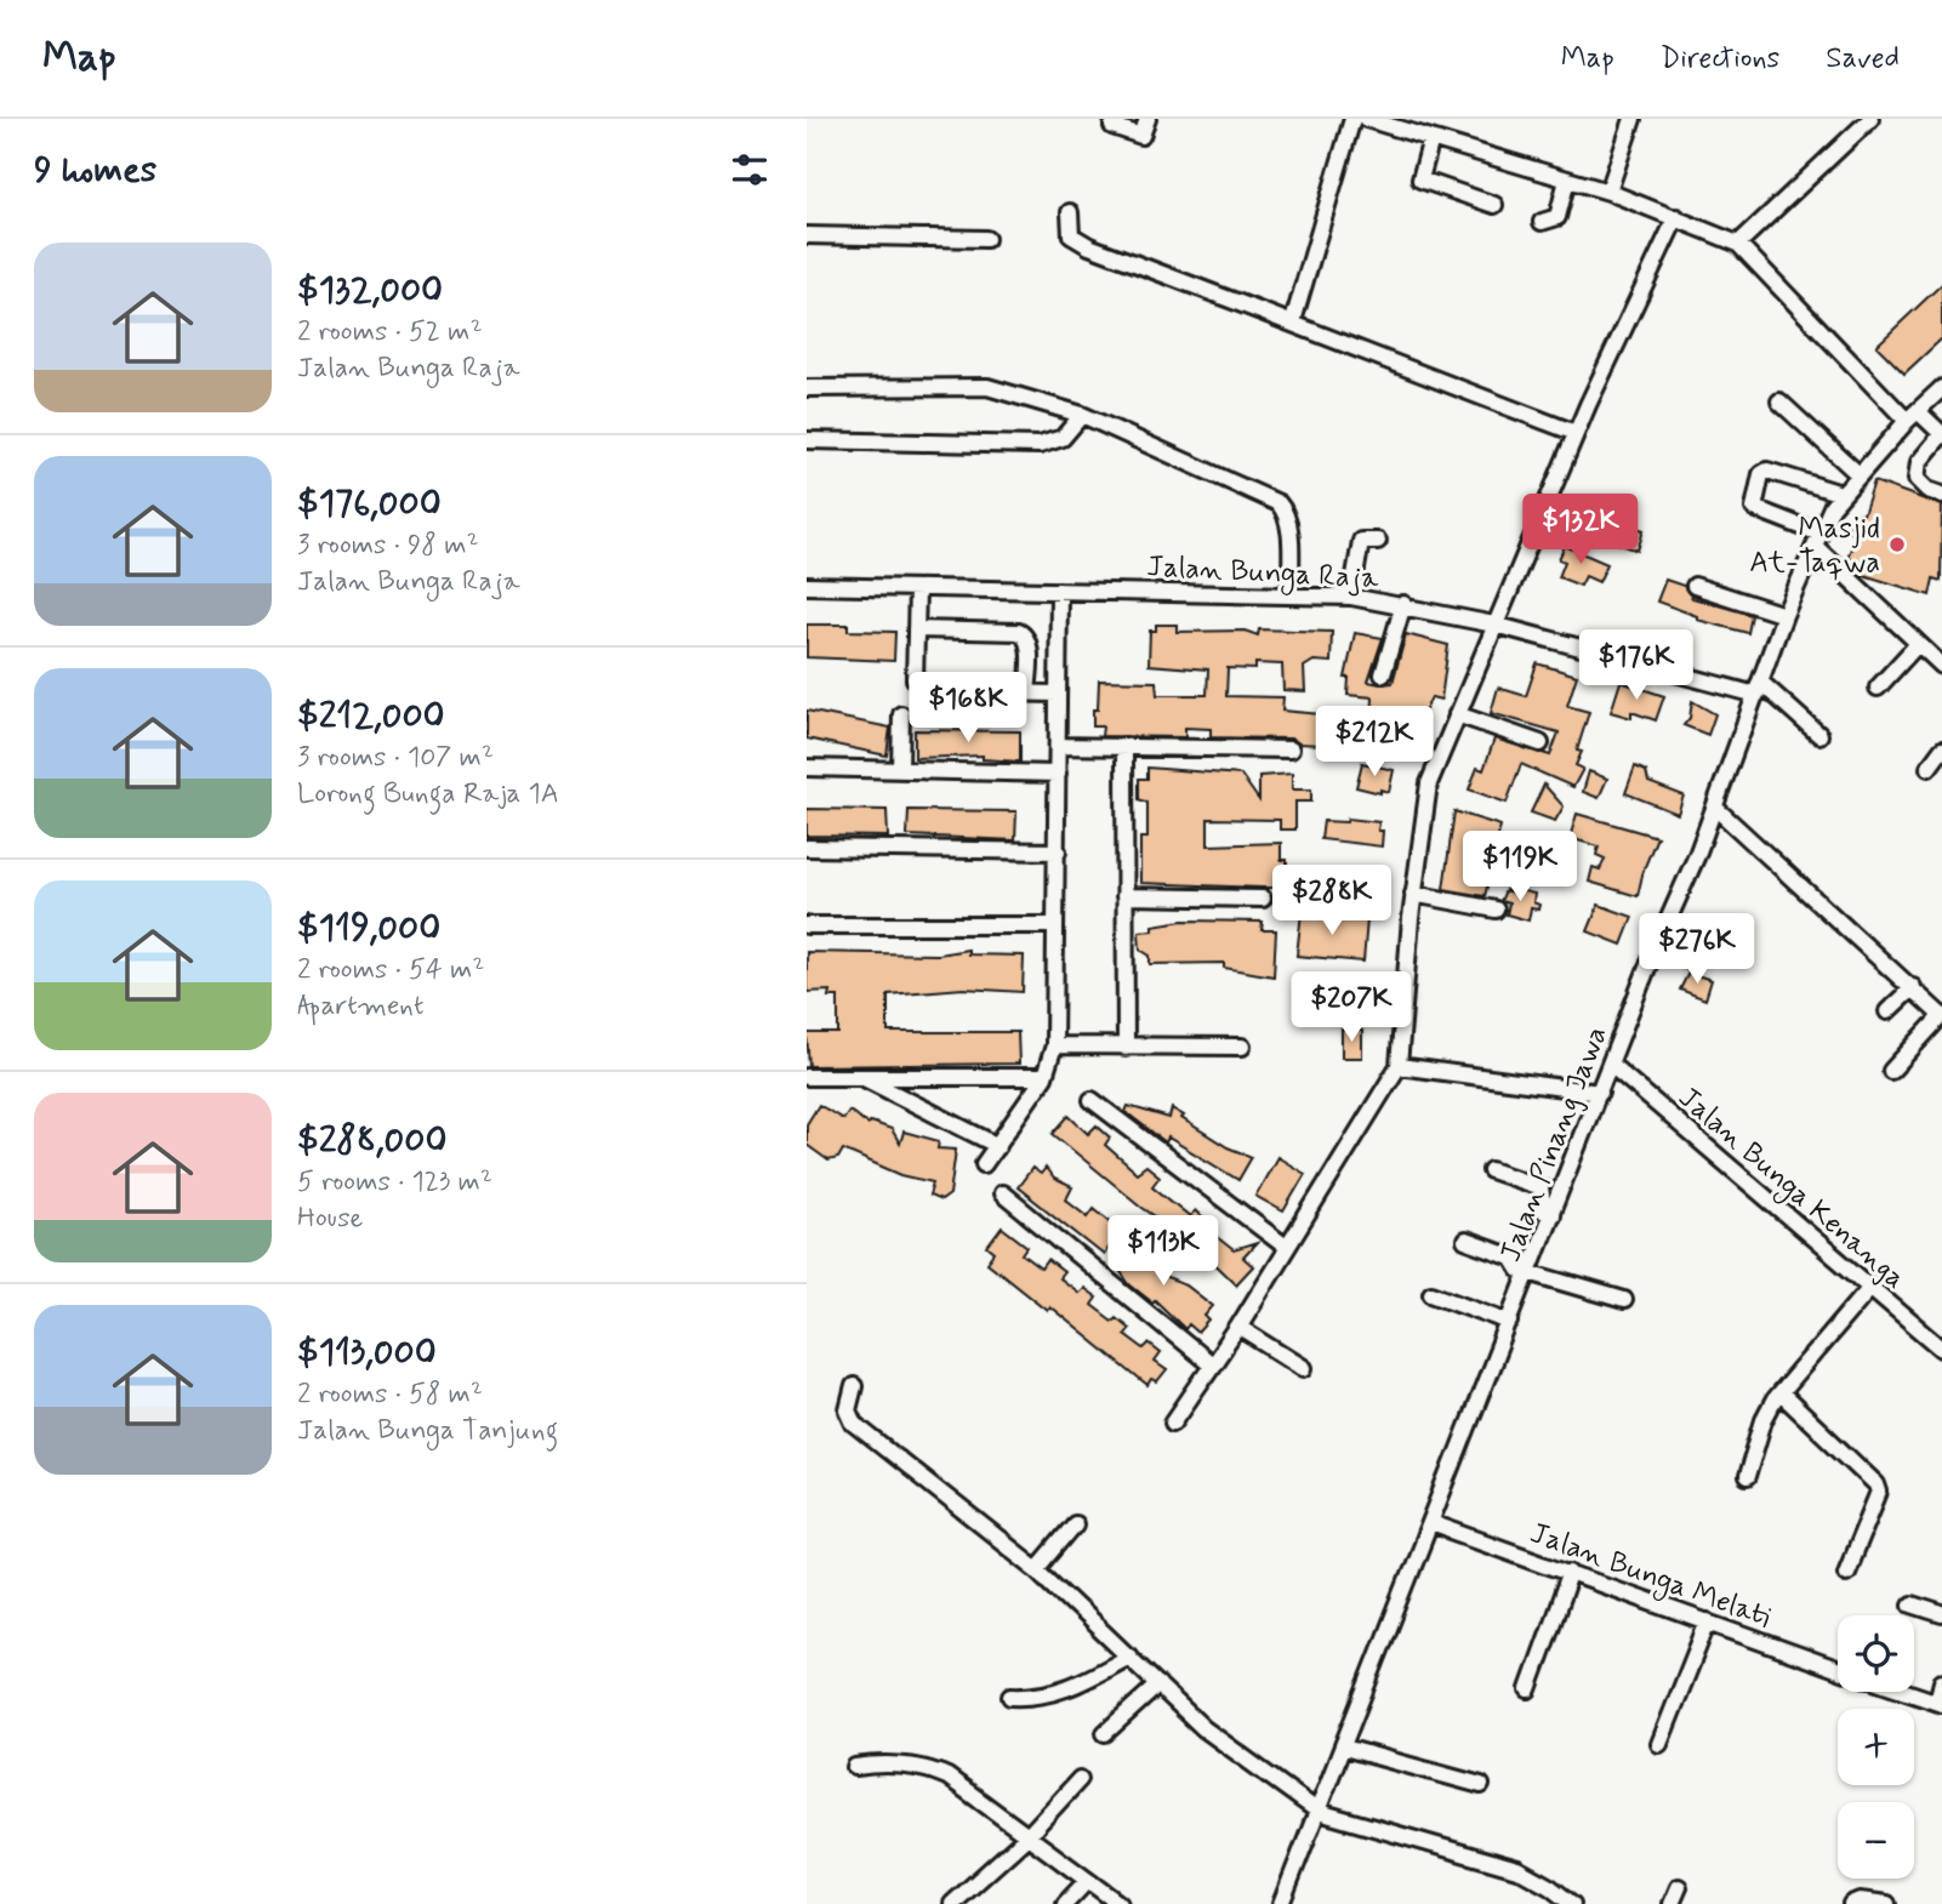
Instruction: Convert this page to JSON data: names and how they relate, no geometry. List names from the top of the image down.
{
  "streets": {
    "street": [
      "Jalan Bunga Raja",
      "Jalan Pinang Jawa",
      "Jalan Bunga Kenanga",
      "Jalan Bunga Melati"
    ]
  },
  "crossings": [
    ["Jalan Bunga Raja", "Jalan Pinang Jawa"],
    ["Jalan Pinang Jawa", "Jalan Bunga Kenanga"],
    ["Jalan Pinang Jawa", "Jalan Bunga Melati"]
  ],
  "places": ["Masjid At-Taqwa"],
  "page": {
    "header": "Map",
    "nav": ["Map", "Directions", "Saved"],
    "heading": "9 homes",
    "list": [
      {
        "name": "$132,000",
        "note": "2 rooms · 52 m² · Jalan Bunga Raja"
      },
      {
        "name": "$176,000",
        "note": "3 rooms · 98 m² · Jalan Bunga Raja"
      },
      {
        "name": "$212,000",
        "note": "3 rooms · 107 m² · Lorong Bunga Raja 1A"
      },
      {
        "name": "$119,000",
        "note": "2 rooms · 54 m² · Apartment"
      },
      {
        "name": "$288,000",
        "note": "5 rooms · 123 m² · House"
      },
      {
        "name": "$113,000",
        "note": "2 rooms · 58 m² · Jalan Bunga Tanjung"
      }
    ],
    "price": [
      "$132K",
      "$176K",
      "$168K",
      "$212K",
      "$119K",
      "$288K",
      "$276K",
      "$207K",
      "$113K"
    ],
    "map_buttons": ["+", "−"]
  }
}
